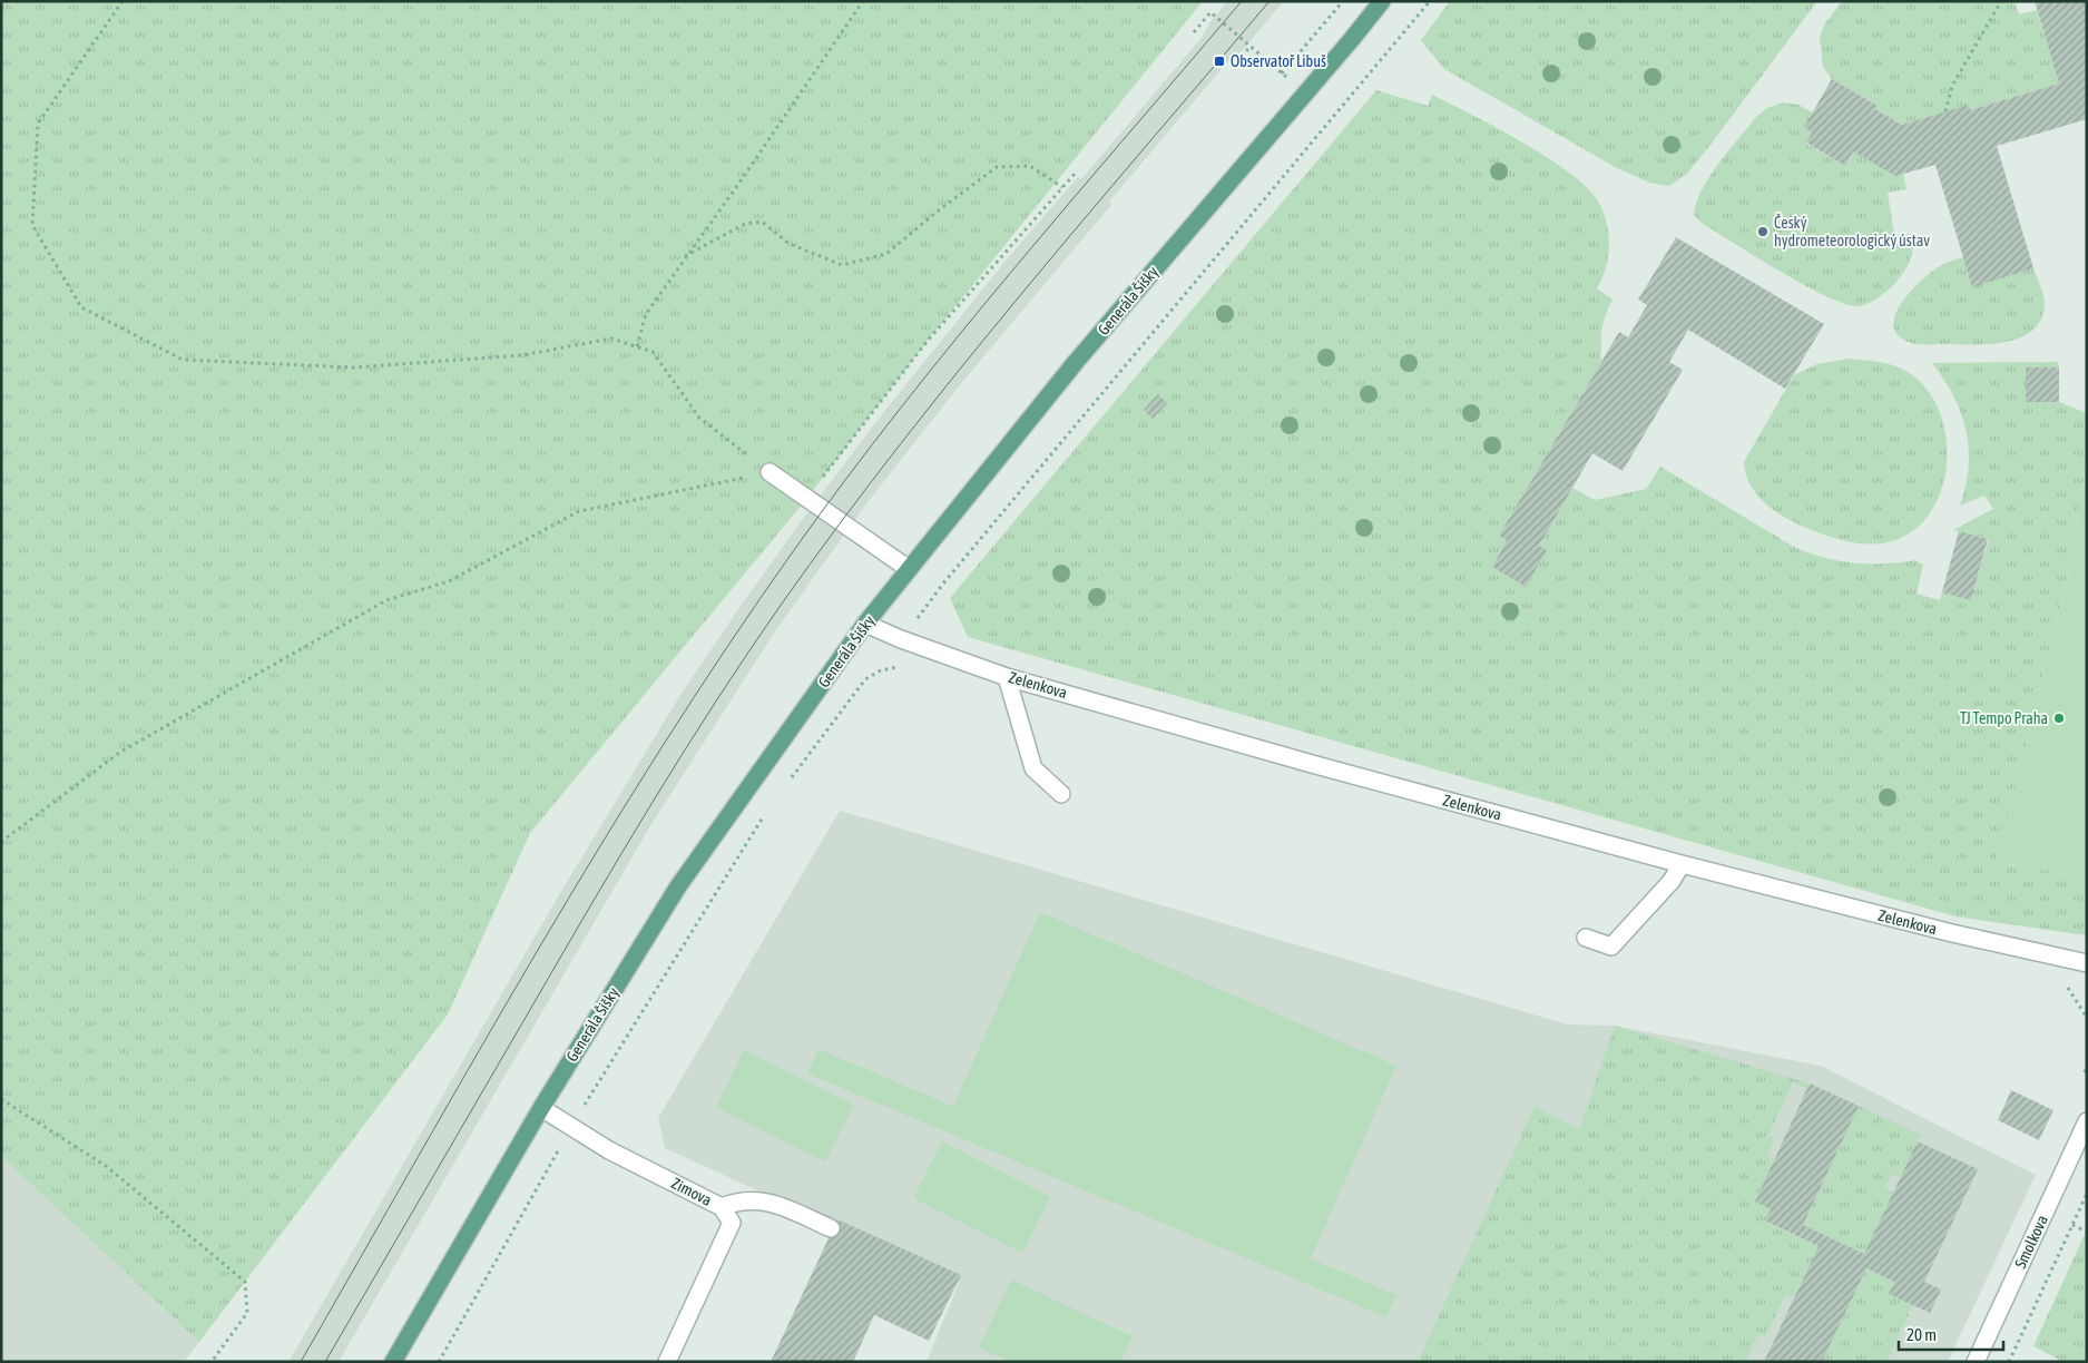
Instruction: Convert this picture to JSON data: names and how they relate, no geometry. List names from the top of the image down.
{
  "streets": {
    "main road": ["Generála Šišky"],
    "street": ["Zelenkova", "Zimova", "Smolkova"]
  },
  "crossings": [
    ["Generála Šišky", "Zelenkova"],
    ["Generála Šišky", "Zimova"]
  ],
  "places": {
    "transit": ["Observatoř Libuš"],
    "other": ["Český hydrometeorologický ústav", "TJ Tempo Praha"]
  },
  "scale_bar": "20 m"
}
